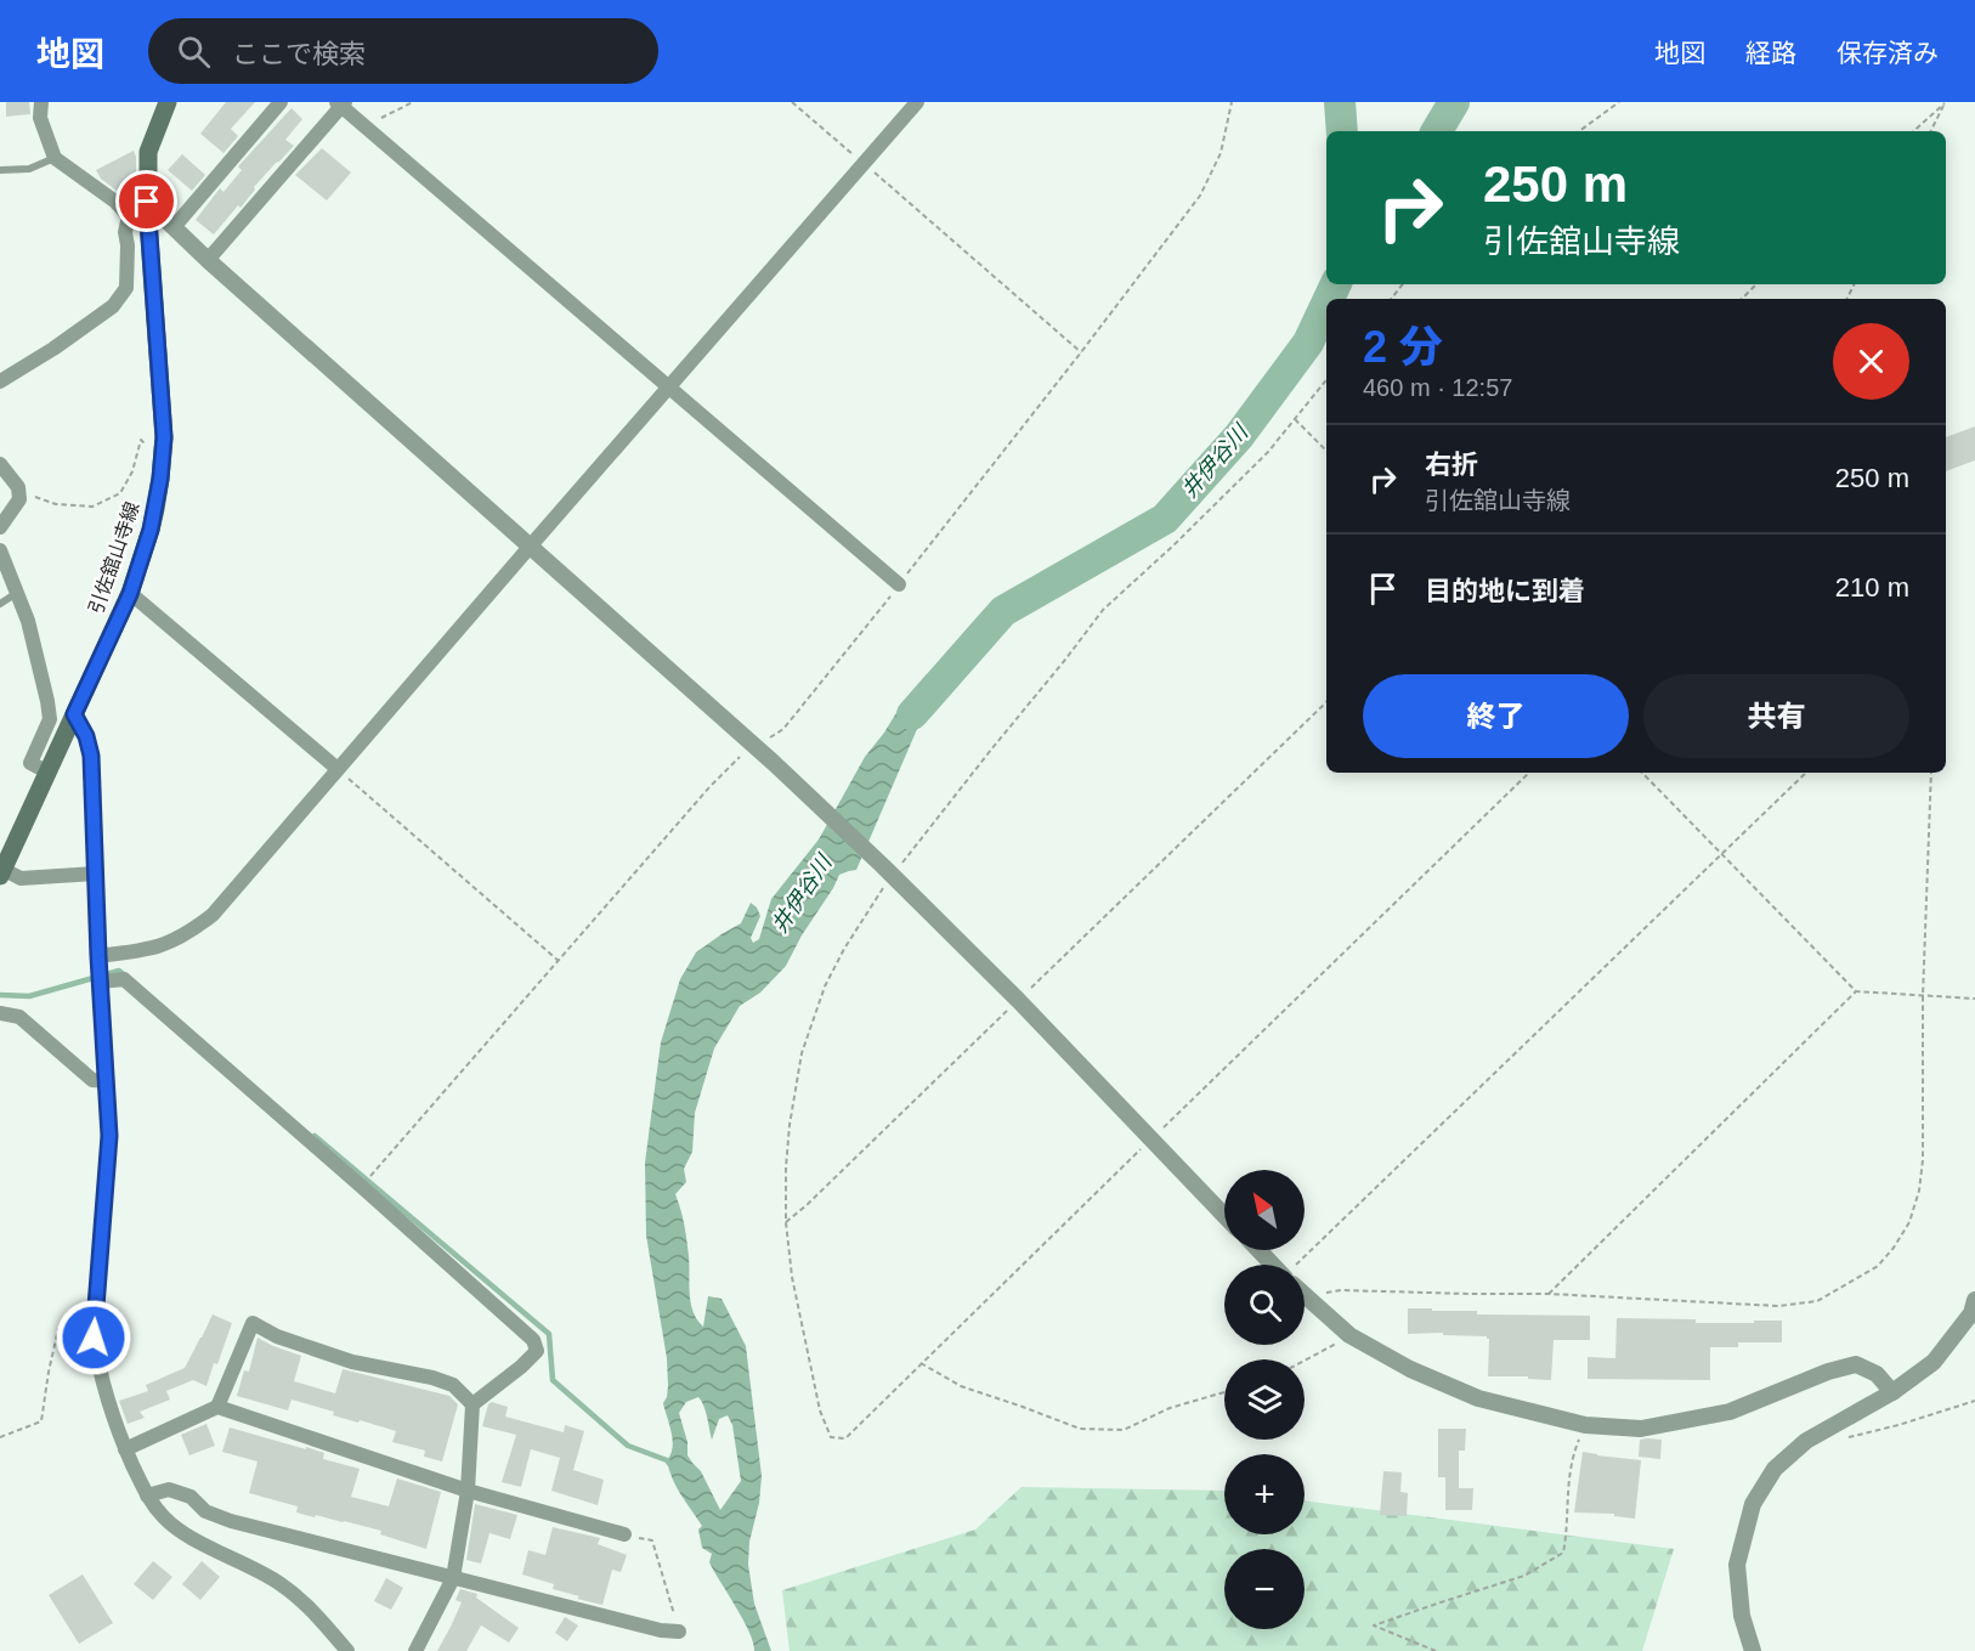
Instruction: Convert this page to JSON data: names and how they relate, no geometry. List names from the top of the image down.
{
  "streets": {
    "main road": ["引佐舘山寺線"]
  },
  "water": ["井伊谷川"],
  "north": "top left",
  "page": {
    "header": "地図",
    "search": "ここで検索",
    "nav": ["地図", "経路", "保存済み"],
    "turn": ["250 m", "引佐舘山寺線"],
    "heading": ["2 分", "460 m · 12:57"],
    "list": [
      {
        "name": "右折",
        "note": "引佐舘山寺線",
        "value": "250 m"
      },
      {
        "name": "目的地に到着",
        "value": "210 m"
      }
    ],
    "buttons": ["終了", "共有"],
    "map_buttons": ["+", "−"]
  }
}
